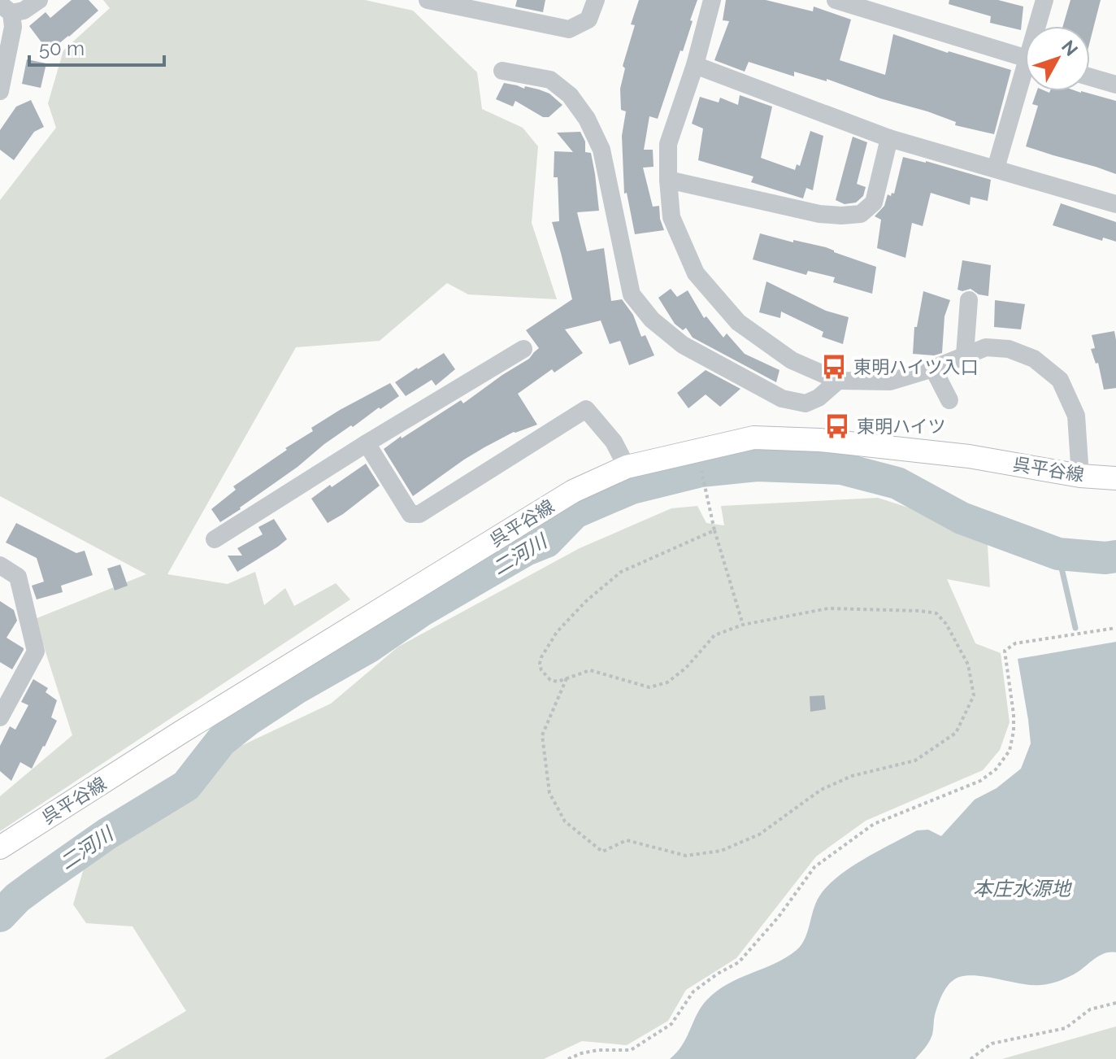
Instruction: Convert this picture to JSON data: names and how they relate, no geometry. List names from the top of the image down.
{
  "streets": {
    "main road": ["呉平谷線"]
  },
  "water": ["二河川", "本庄水源地"],
  "places": {
    "bus stop": ["東明ハイツ入口", "東明ハイツ"]
  },
  "scale_bar": "50 m",
  "north": "top right"
}
